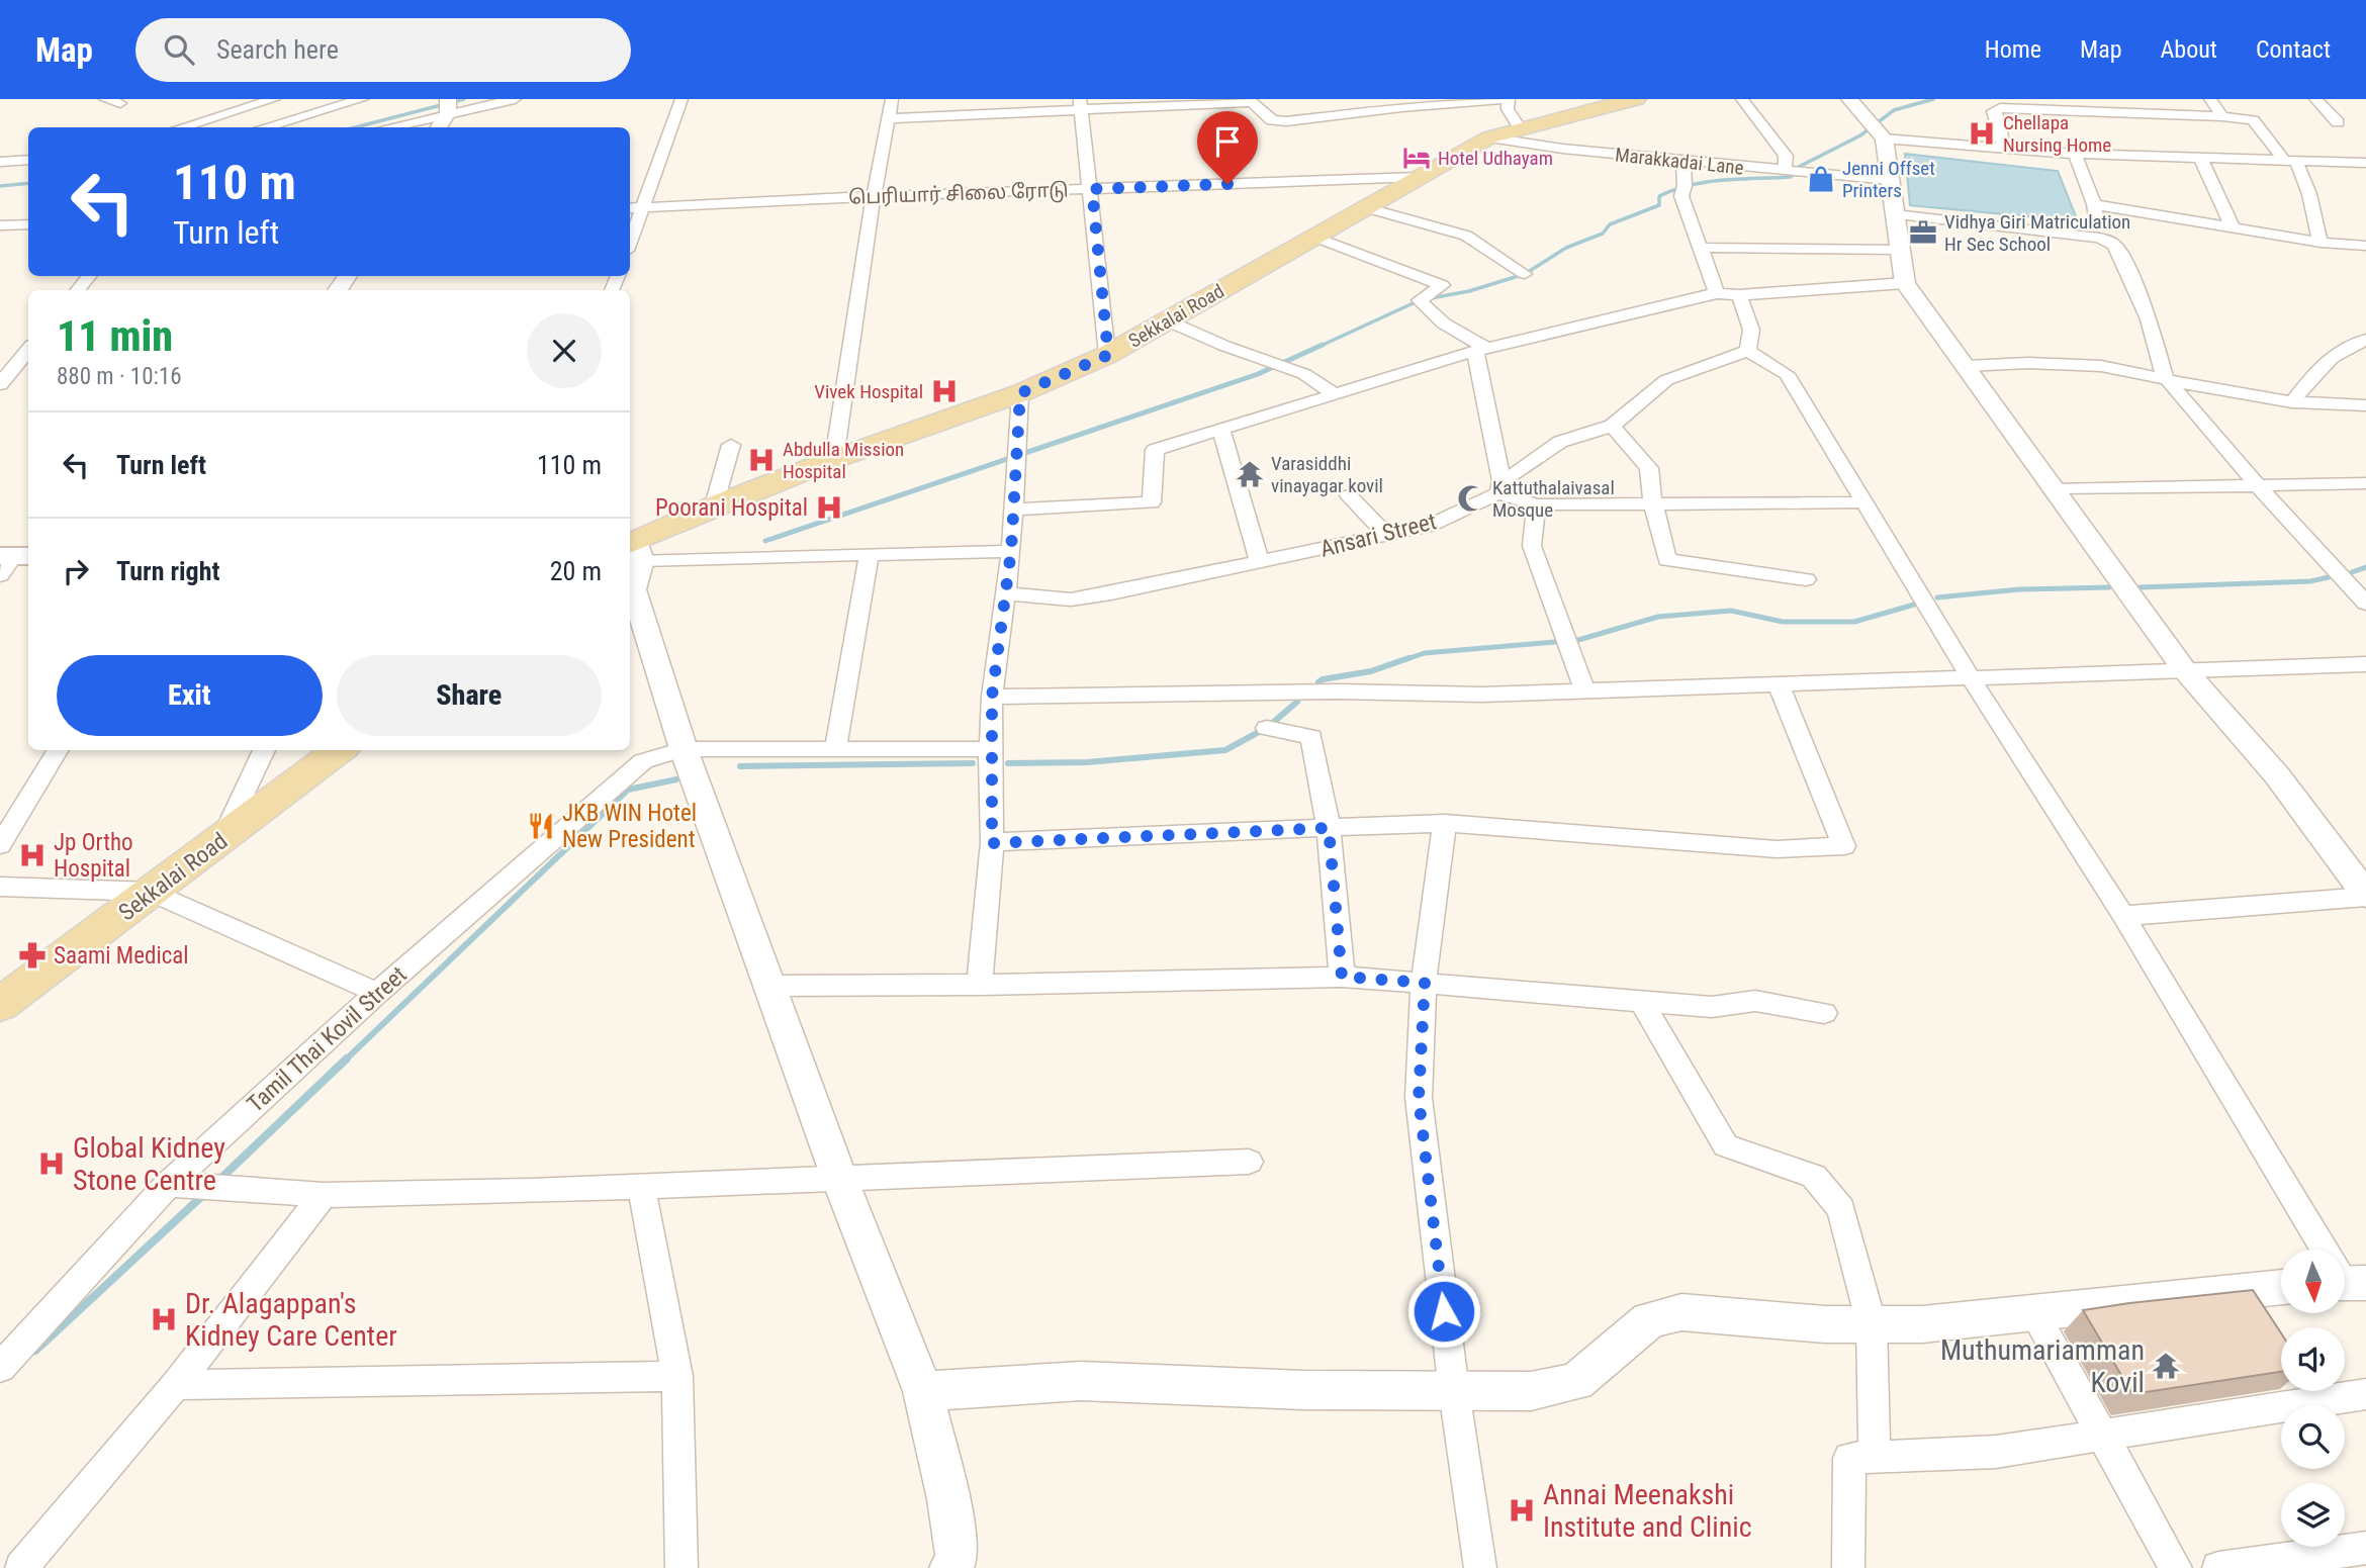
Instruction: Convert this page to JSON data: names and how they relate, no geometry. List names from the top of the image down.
{
  "streets": {
    "main road": ["Sekkalai Road"],
    "street": [
      "Marakkadai Lane",
      "பெரியார் சிலை ரோடு",
      "Ansari Street",
      "Tamil Thai Kovil Street"
    ]
  },
  "crossings": [
    ["Marakkadai Lane", "Sekkalai Road"],
    ["பெரியார் சிலை ரோடு", "Sekkalai Road"]
  ],
  "places": {
    "hospital": [
      "Chellapa Nursing Home",
      "Vivek Hospital",
      "Abdulla Mission Hospital",
      "Poorani Hospital",
      "Jp Ortho Hospital",
      "Global Kidney Stone Centre",
      "Dr. Alagappan's Kidney Care Center",
      "Annai Meenakshi Institute and Clinic"
    ],
    "hotel": ["Hotel Udhayam"],
    "shop": ["Jenni Offset Printers"],
    "office": ["Vidhya Giri Matriculation Hr Sec School"],
    "temple": ["Varasiddhi vinayagar kovil", "Muthumariamman Kovil"],
    "mosque": ["Kattuthalaivasal Mosque"],
    "restaurant": ["JKB WIN Hotel New President"],
    "pharmacy": ["Saami Medical"]
  },
  "north": "bottom",
  "page": {
    "header": "Map",
    "search": "Search here",
    "nav": [
      "Home",
      "Map",
      "About",
      "Contact"
    ],
    "turn": ["110 m", "Turn left"],
    "heading": ["11 min", "880 m · 10:16"],
    "list": [
      {
        "name": "Turn left",
        "value": "110 m"
      },
      {
        "name": "Turn right",
        "value": "20 m"
      }
    ],
    "buttons": ["Exit", "Share"]
  }
}
